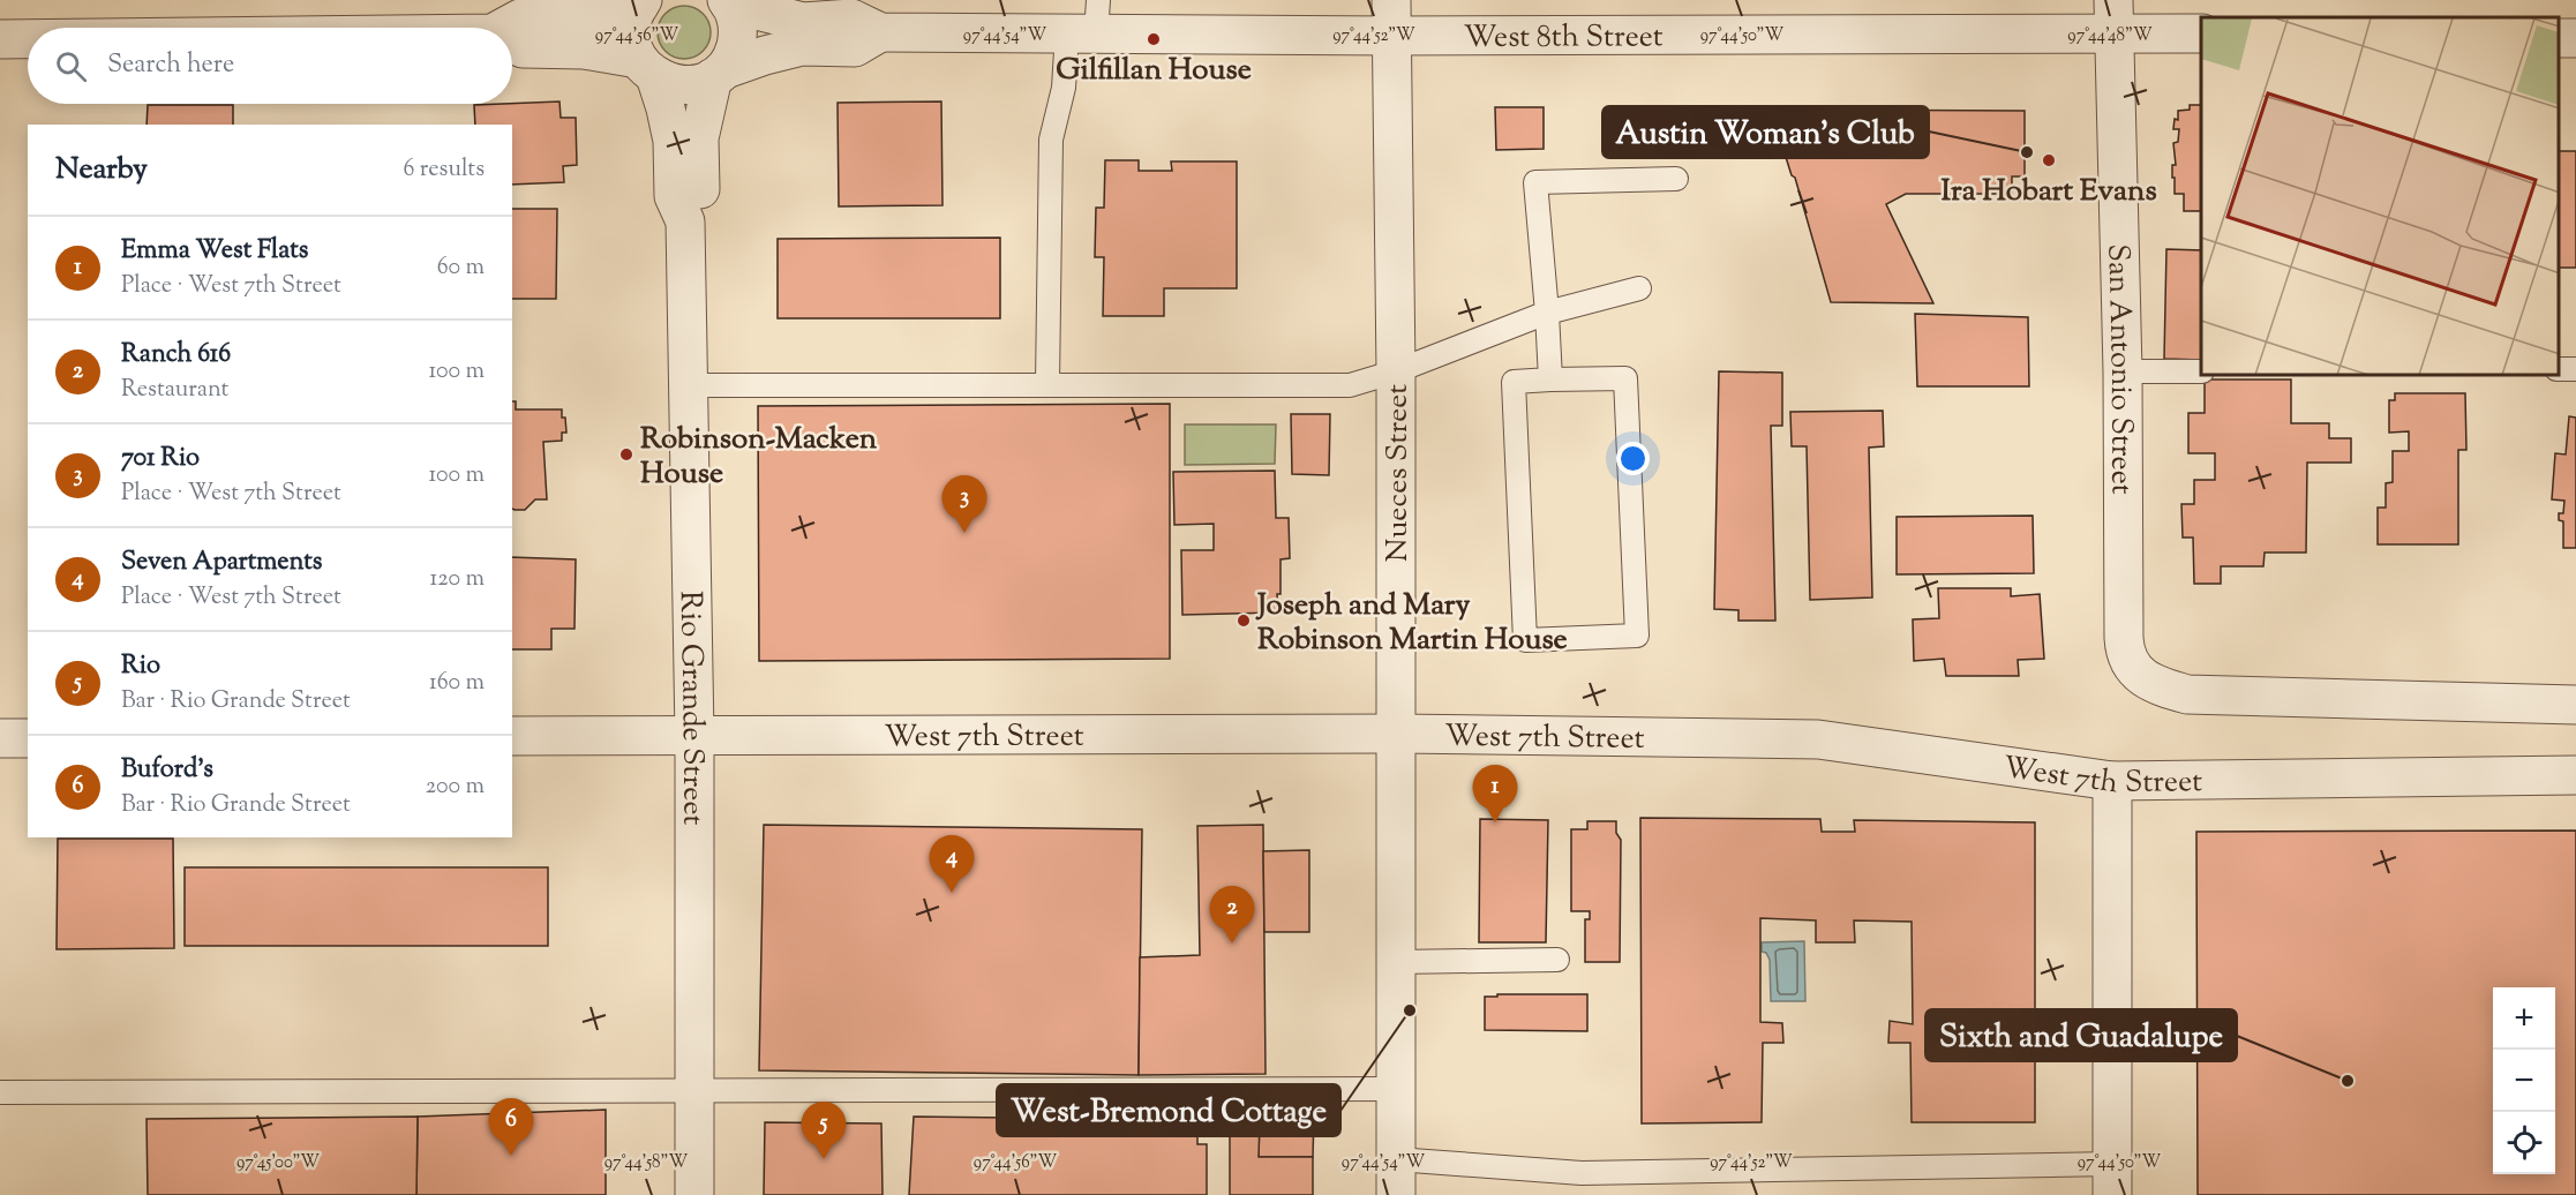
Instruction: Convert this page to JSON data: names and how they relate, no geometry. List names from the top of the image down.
{
  "streets": {
    "street": [
      "West 8th Street",
      "San Antonio Street",
      "Nueces Street",
      "Rio Grande Street",
      "West 7th Street"
    ]
  },
  "crossings": [
    ["West 8th Street", "San Antonio Street"],
    ["West 8th Street", "Nueces Street"],
    ["West 8th Street", "Rio Grande Street"],
    ["Nueces Street", "West 7th Street"],
    ["Rio Grande Street", "West 7th Street"]
  ],
  "places": [
    "Gilfillan House",
    "Austin Woman's Club",
    "Ira Hobart Evans",
    "Robinson-Macken House",
    "Joseph and Mary Robinson Martin House",
    "West-Bremond Cottage",
    "Sixth and Guadalupe"
  ],
  "page": {
    "search": "Search here",
    "heading": ["Nearby", "6 results"],
    "list": [
      {
        "mark": "1",
        "name": "Emma West Flats",
        "note": "Place · West 7th Street",
        "value": "60 m"
      },
      {
        "mark": "2",
        "name": "Ranch 616",
        "note": "Restaurant",
        "value": "100 m"
      },
      {
        "mark": "3",
        "name": "701 Rio",
        "note": "Place · West 7th Street",
        "value": "100 m"
      },
      {
        "mark": "4",
        "name": "Seven Apartments",
        "note": "Place · West 7th Street",
        "value": "120 m"
      },
      {
        "mark": "5",
        "name": "Rio",
        "note": "Bar · Rio Grande Street",
        "value": "160 m"
      },
      {
        "mark": "6",
        "name": "Buford's",
        "note": "Bar · Rio Grande Street",
        "value": "200 m"
      }
    ],
    "pins": [
      "3",
      "1",
      "4",
      "2",
      "6",
      "5"
    ],
    "map_buttons": ["+", "−"]
  },
  "coordinates": [
    "97°44'56\"W",
    "97°44'54\"W",
    "97°44'52\"W",
    "97°44'50\"W",
    "97°44'48\"W",
    "97°45'00\"W",
    "97°44'58\"W"
  ]
}
